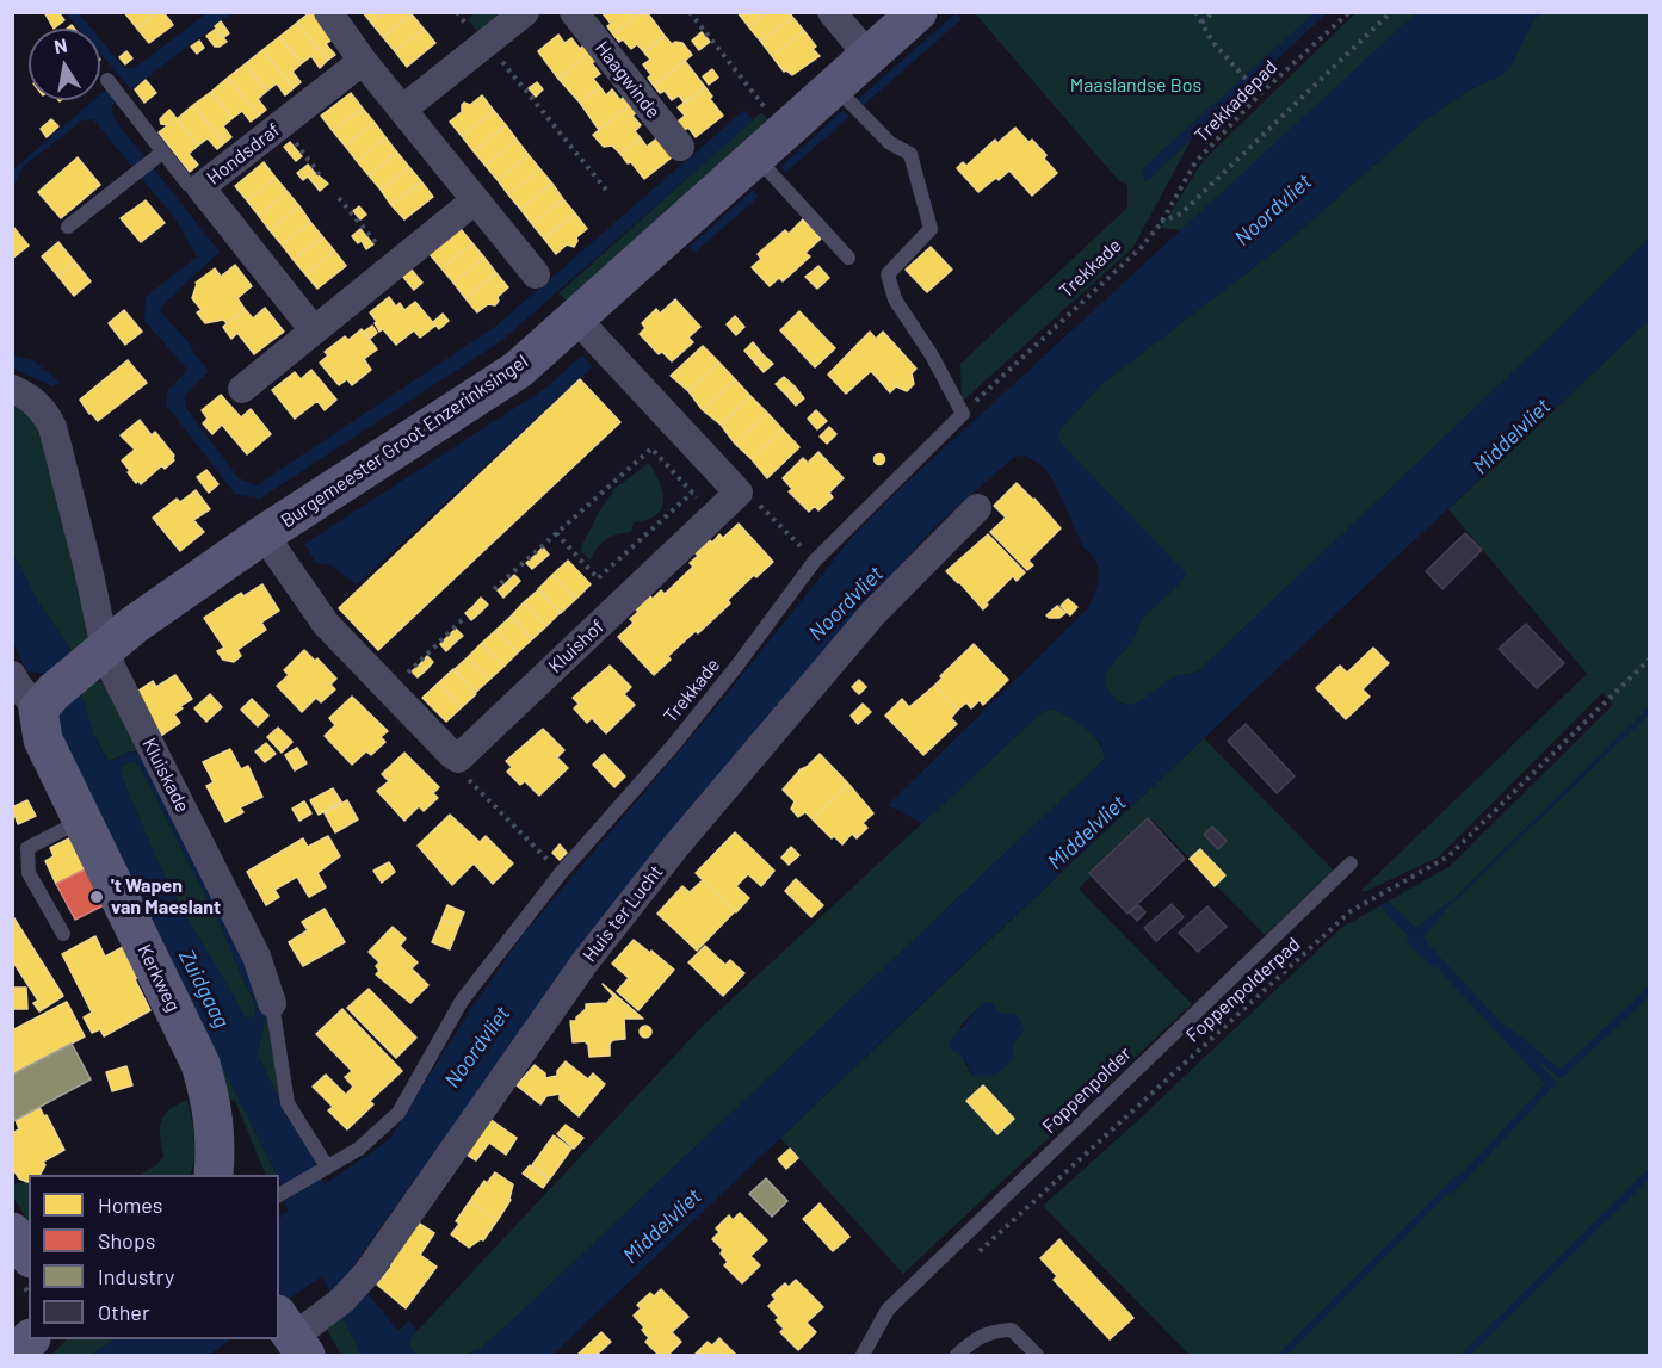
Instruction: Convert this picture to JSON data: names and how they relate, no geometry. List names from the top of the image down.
{
  "streets": {
    "street": [
      "Haagwinde",
      "Hondsdraf",
      "Burgemeester Groot Enzerinksingel",
      "Kluishof",
      "Kluiskade",
      "Huis ter Lucht",
      "Kerkweg"
    ],
    "lane": ["Trekkade", "Foppenpolder"],
    "path": ["Trekkadepad", "Foppenpolderpad"]
  },
  "crossings": [
    ["Trekkadepad", "Trekkade"],
    ["Trekkade", "Kluiskade"],
    ["Burgemeester Groot Enzerinksingel", "Kluiskade"],
    ["Burgemeester Groot Enzerinksingel", "Kerkweg"]
  ],
  "water": ["Noordvliet", "Middelvliet", "Zuidgaag"],
  "parks": ["Maaslandse Bos"],
  "places": ["'t Wapen van Maeslant"],
  "legend": [
    "Homes",
    "Shops",
    "Industry",
    "Other"
  ],
  "north": "top"
}
